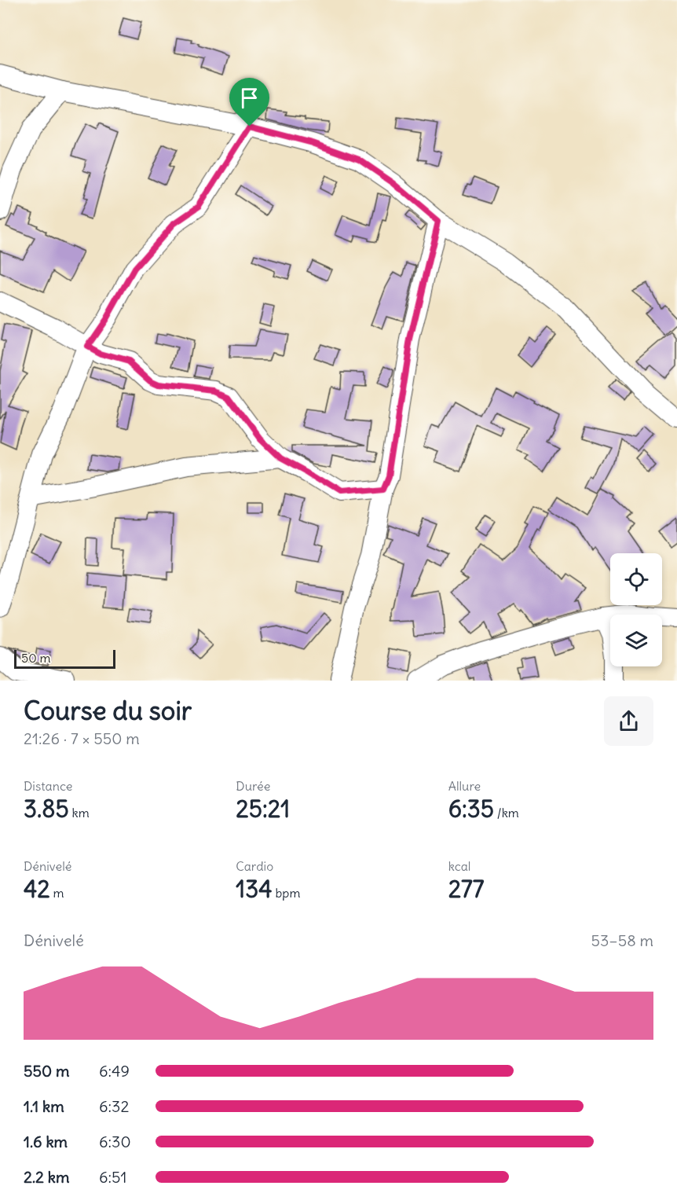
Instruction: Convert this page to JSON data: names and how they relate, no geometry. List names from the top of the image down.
{
  "scale_bar": "50 m",
  "page": {
    "scale": "50 m",
    "heading": ["Course du soir", "21:26 · 7 × 550 m"],
    "stats": [
      ["Distance", "3.85 km"],
      ["Durée", "25:21"],
      ["Allure", "6:35 /km"],
      ["Dénivelé", "42 m"],
      ["Cardio", "134 bpm"],
      ["kcal", "277"]
    ],
    "chart": ["Dénivelé", "53–58 m"],
    "list": [
      {
        "name": "550 m",
        "note": "6:49"
      },
      {
        "name": "1.1 km",
        "note": "6:32"
      },
      {
        "name": "1.6 km",
        "note": "6:30"
      },
      {
        "name": "2.2 km",
        "note": "6:51"
      }
    ]
  }
}
